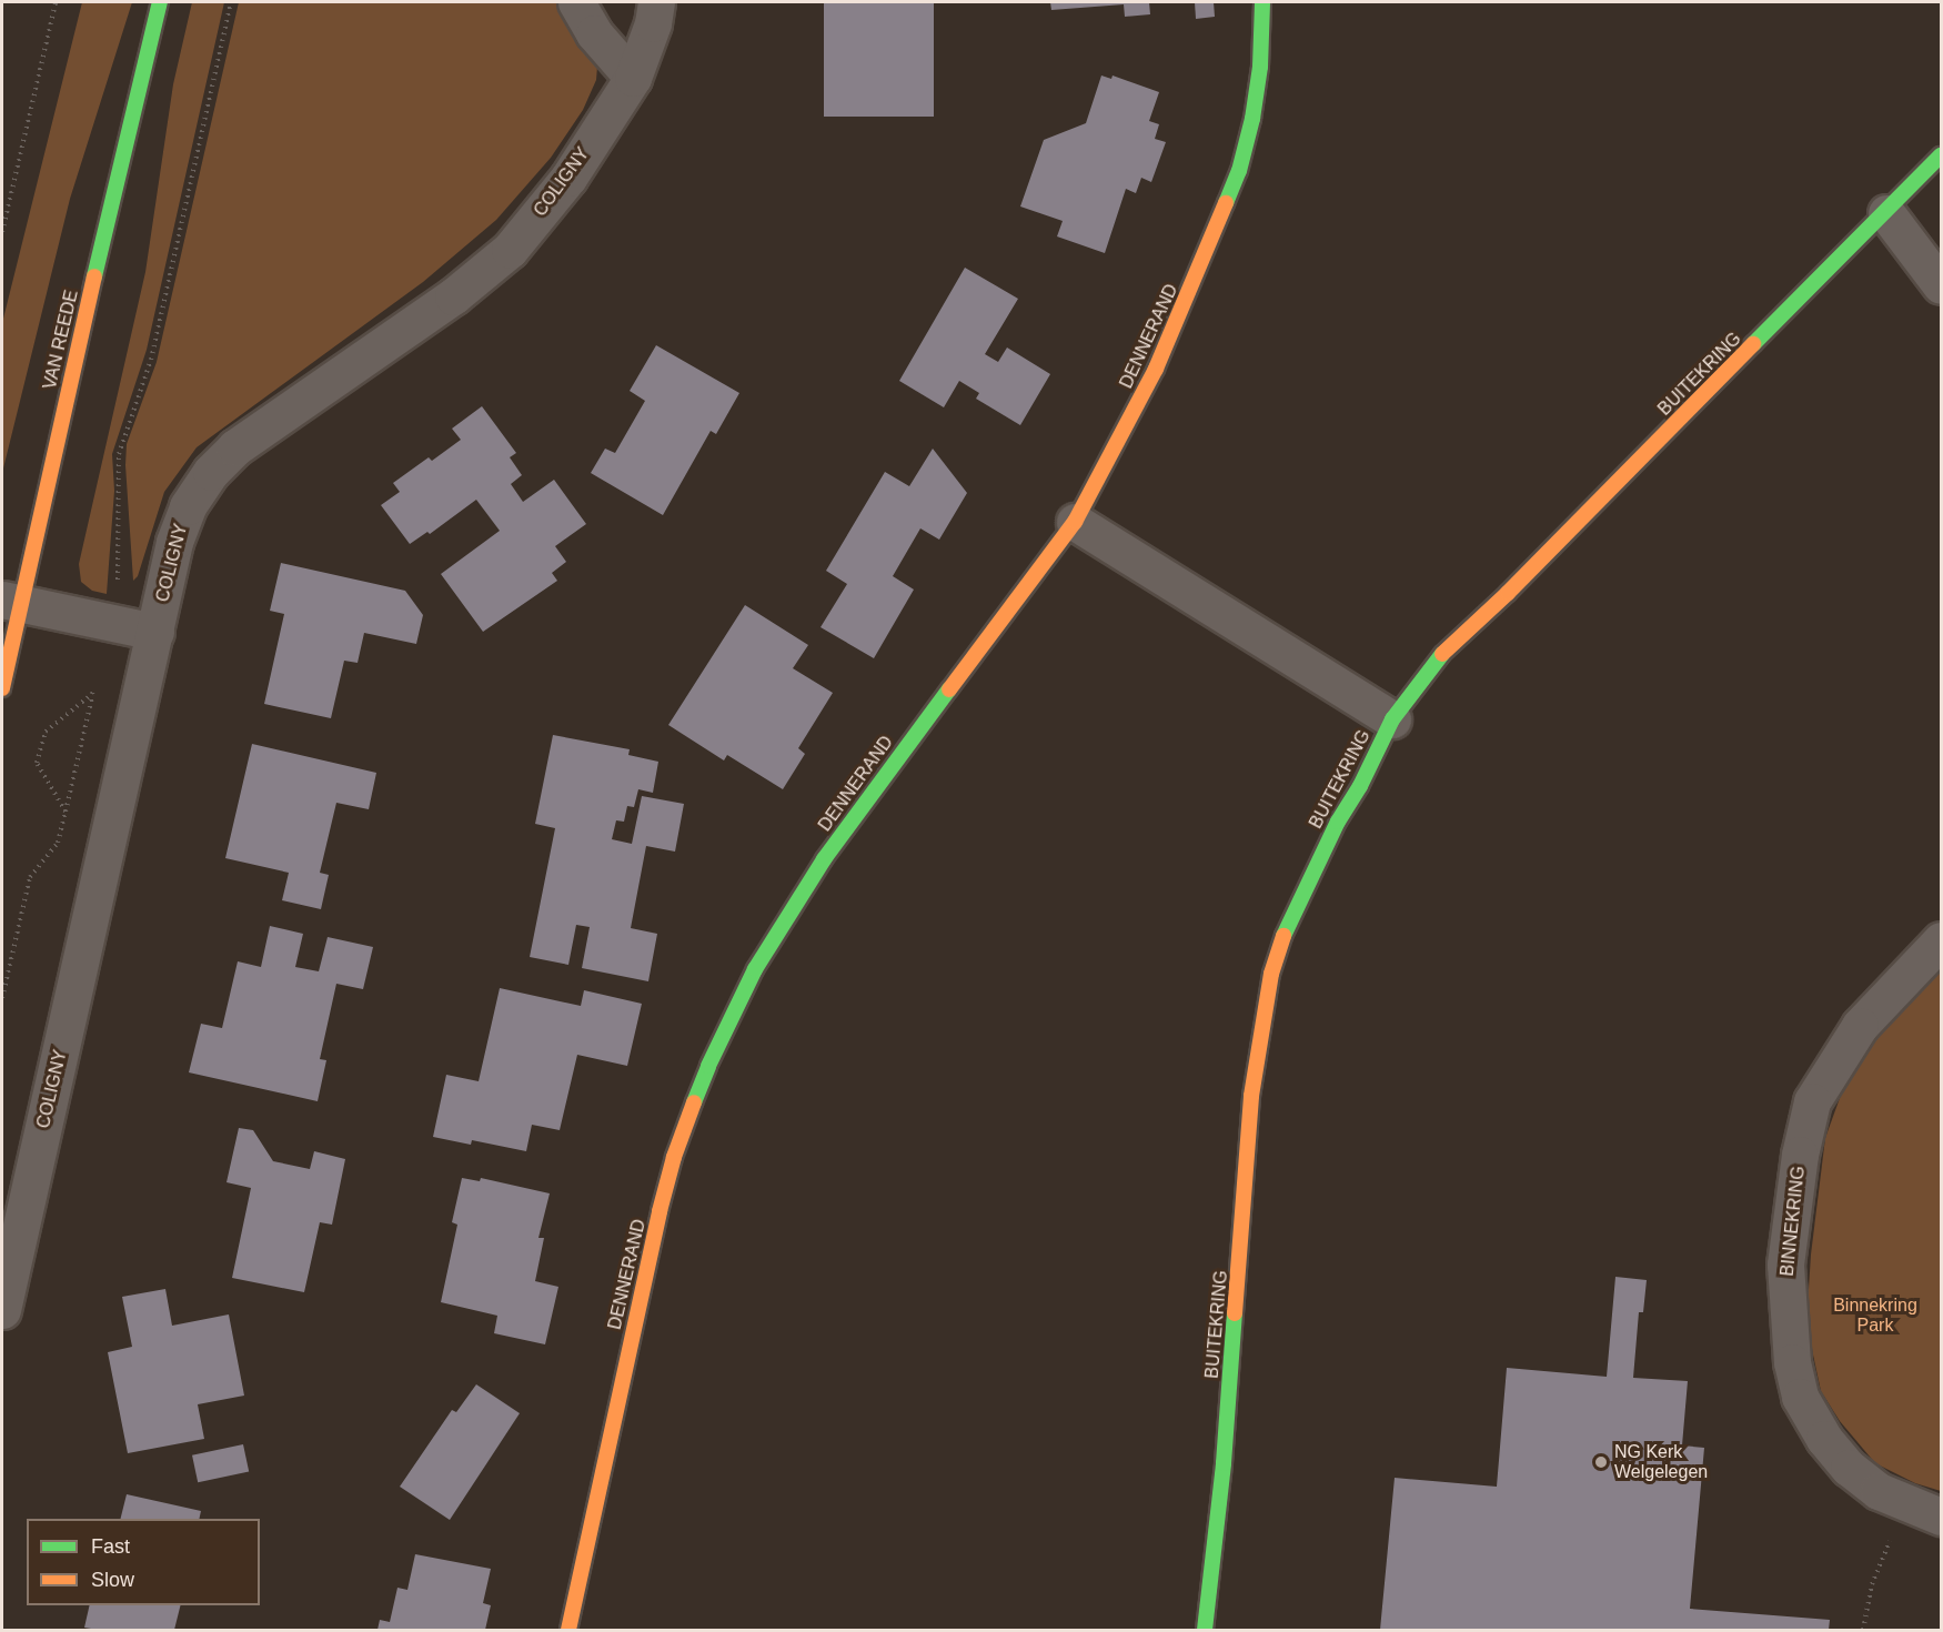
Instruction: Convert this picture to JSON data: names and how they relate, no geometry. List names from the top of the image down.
{
  "streets": {
    "street": [
      "COLIGNY",
      "DENNERAND",
      "VAN REEDE",
      "BUITEKRING",
      "BINNEKRING"
    ]
  },
  "parks": ["Binnekring Park"],
  "places": ["NG Kerk Welgelegen"],
  "legend": ["Fast", "Slow"]
}
